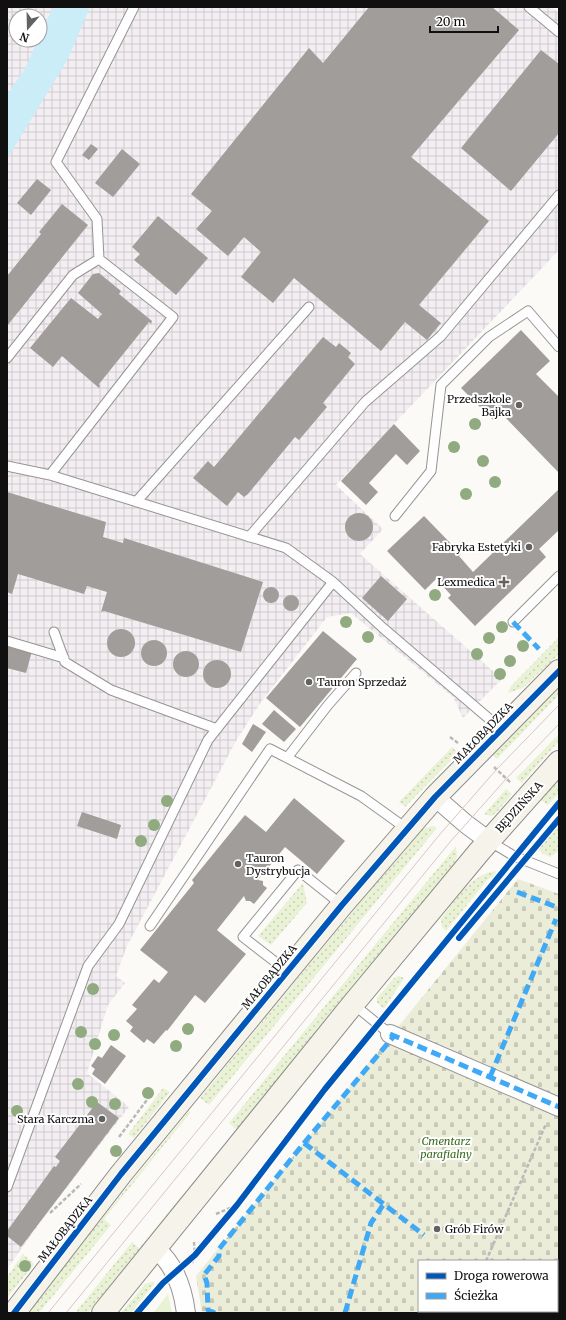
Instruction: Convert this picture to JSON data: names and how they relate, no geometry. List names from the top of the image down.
{
  "streets": {
    "street": ["MAŁOBĄDZKA", "BĘDZIŃSKA"]
  },
  "parks": ["Cmentarz parafialny"],
  "places": {
    "other": [
      "Przedszkole Bajka",
      "Fabryka Estetyki",
      "Tauron Sprzedaż",
      "Tauron Dystrybucja",
      "Stara Karczma",
      "Grób Firów"
    ],
    "health": ["Lexmedica"]
  },
  "legend": ["Droga rowerowa", "Ścieżka"],
  "scale_bar": "20 m",
  "north": "bottom"
}
